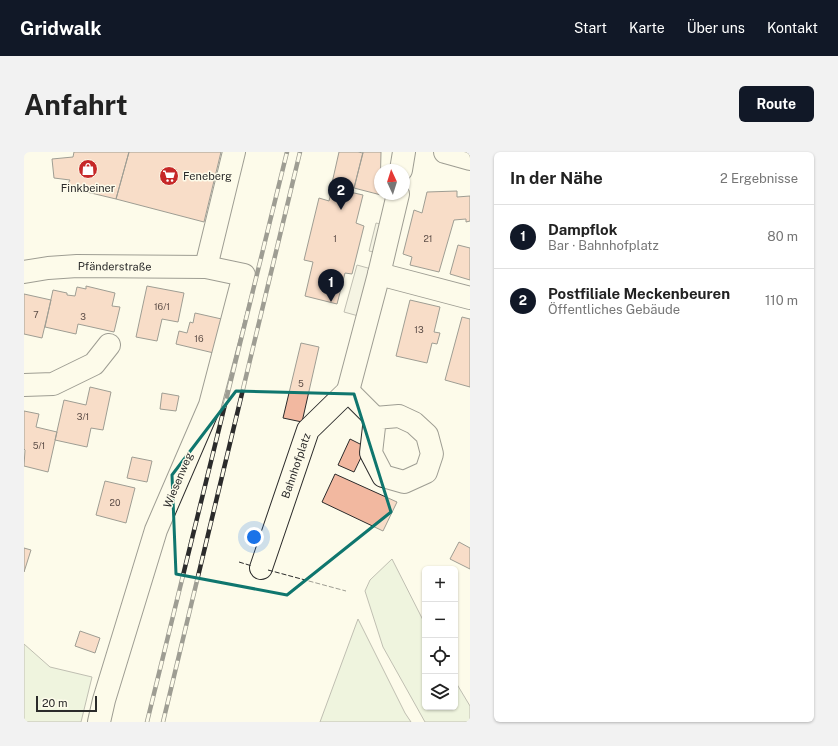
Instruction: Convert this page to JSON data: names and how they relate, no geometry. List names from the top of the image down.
{
  "streets": {
    "street": ["Pfänderstraße", "Bahnhofplatz", "Wiesenweg"]
  },
  "crossings": [
    ["Pfänderstraße", "Wiesenweg"]
  ],
  "places": {
    "shop": ["Finkbeiner"],
    "supermarket": ["Feneberg"]
  },
  "house_numbers": [
    "1",
    "21",
    "16/1",
    "7",
    "3",
    "13",
    "16",
    "5",
    "3/1",
    "5/1",
    "20"
  ],
  "scale_bar": "20 m",
  "north": "top",
  "page": {
    "header": "Gridwalk",
    "nav": [
      "Start",
      "Karte",
      "Über uns",
      "Kontakt"
    ],
    "buttons": "Route",
    "title": "Anfahrt",
    "heading": ["In der Nähe", "2 Ergebnisse"],
    "pins": ["2", "1"],
    "list": [
      {
        "mark": "1",
        "name": "Dampflok",
        "note": "Bar · Bahnhofplatz",
        "value": "80 m"
      },
      {
        "mark": "2",
        "name": "Postfiliale Meckenbeuren",
        "note": "Öffentliches Gebäude",
        "value": "110 m"
      }
    ],
    "map_buttons": ["+", "−"],
    "scale": "20 m"
  }
}
